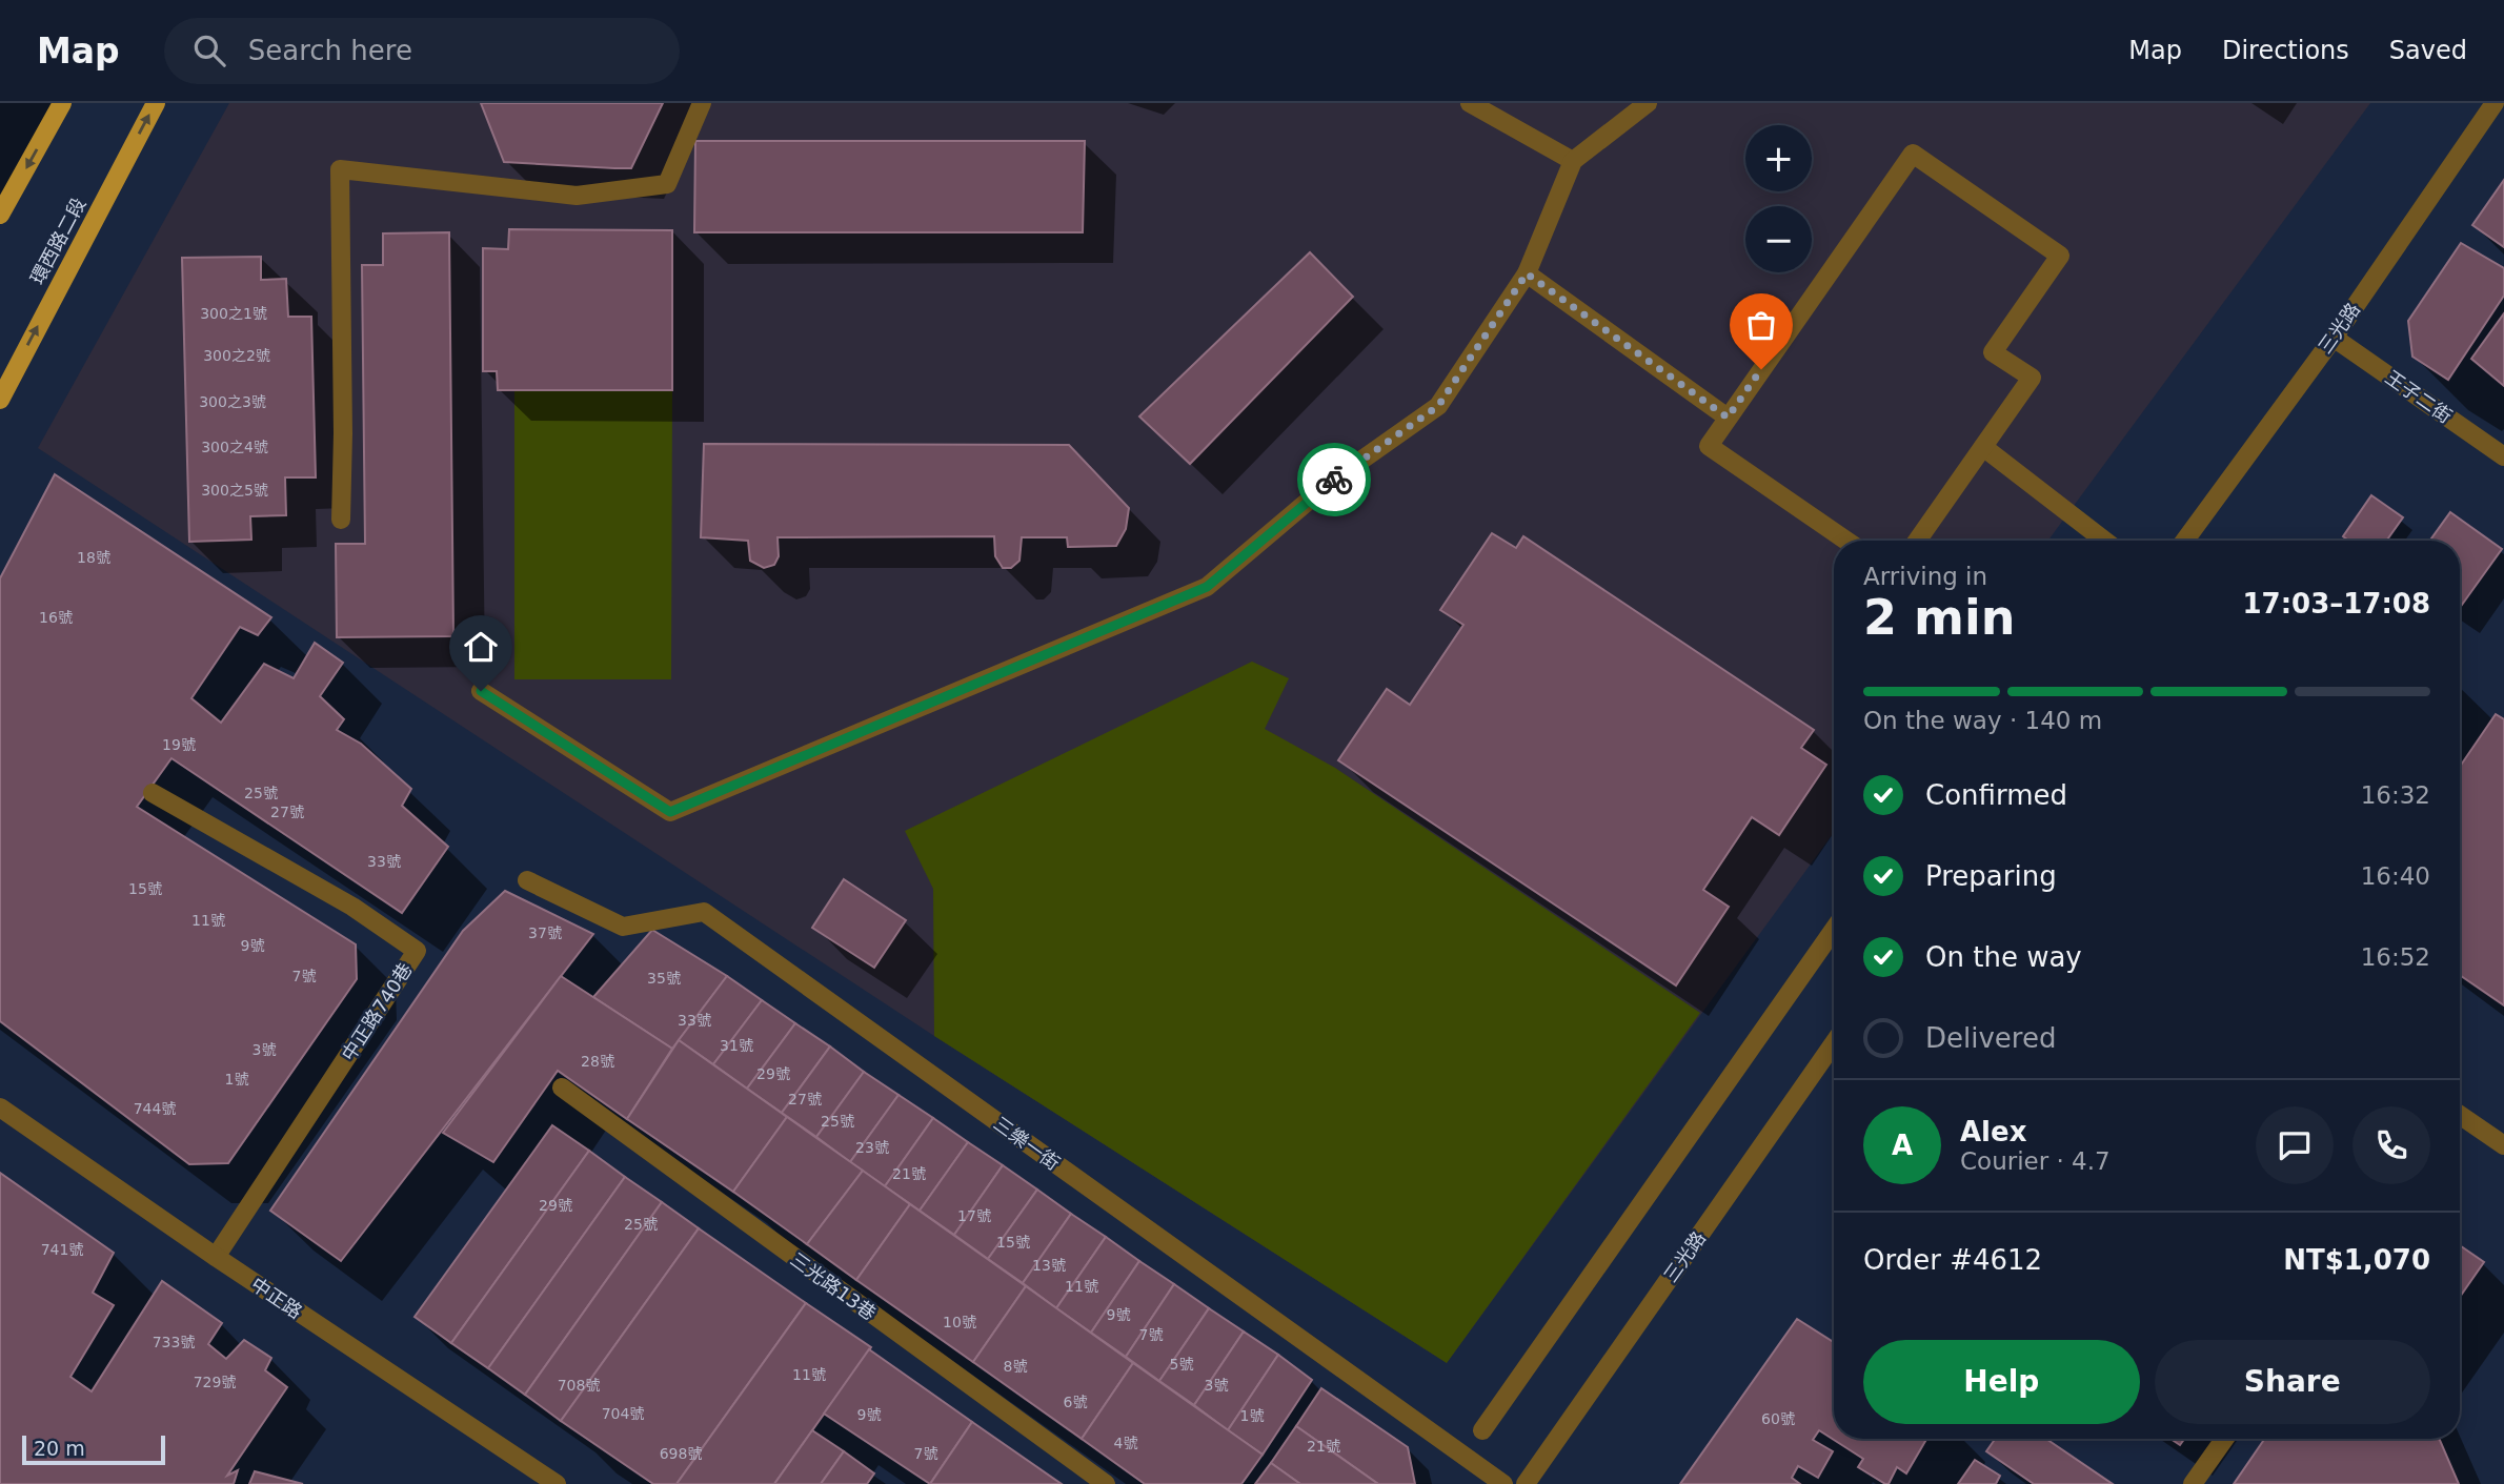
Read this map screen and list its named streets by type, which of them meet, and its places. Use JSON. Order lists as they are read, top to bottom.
{
  "streets": {
    "main road": ["環西路二段"],
    "street": [
      "三光路",
      "王子二街",
      "中正路740巷",
      "三樂一街",
      "三光路13巷",
      "中正路"
    ]
  },
  "crossings": [
    ["三光路", "王子二街"],
    ["中正路740巷", "中正路"]
  ],
  "house_numbers": [
    "300之1號",
    "300之2號",
    "300之3號",
    "300之4號",
    "300之5號",
    "18號",
    "16號",
    "19號",
    "25號",
    "27號",
    "33號",
    "15號",
    "11號",
    "37號",
    "9號",
    "7號",
    "35號",
    "33號",
    "31號",
    "3號",
    "28號",
    "29號",
    "1號",
    "27號",
    "744號",
    "25號",
    "23號",
    "21號",
    "29號",
    "17號",
    "25號",
    "15號",
    "741號",
    "13號",
    "11號",
    "9號",
    "10號",
    "7號",
    "733號",
    "5號",
    "8號",
    "11號",
    "729號",
    "708號",
    "3號",
    "6號",
    "704號",
    "9號",
    "1號",
    "60號",
    "4號",
    "21號",
    "698號",
    "7號"
  ],
  "scale_bar": "20 m",
  "page": {
    "header": "Map",
    "search": "Search here",
    "nav": ["Map", "Directions", "Saved"],
    "map_buttons": ["+", "−"],
    "heading": ["2 min", "Arriving in", "17:03–17:08"],
    "panel": [
      "Alex",
      "Courier · 4.7",
      "Order #4612",
      "NT$1,070"
    ],
    "bar": "On the way · 140 m",
    "list": [
      ["Confirmed", "16:32"],
      ["Preparing", "16:40"],
      ["On the way", "16:52"],
      "Delivered"
    ],
    "round": "A",
    "buttons": ["Help", "Share"],
    "scale": "20 m"
  }
}
